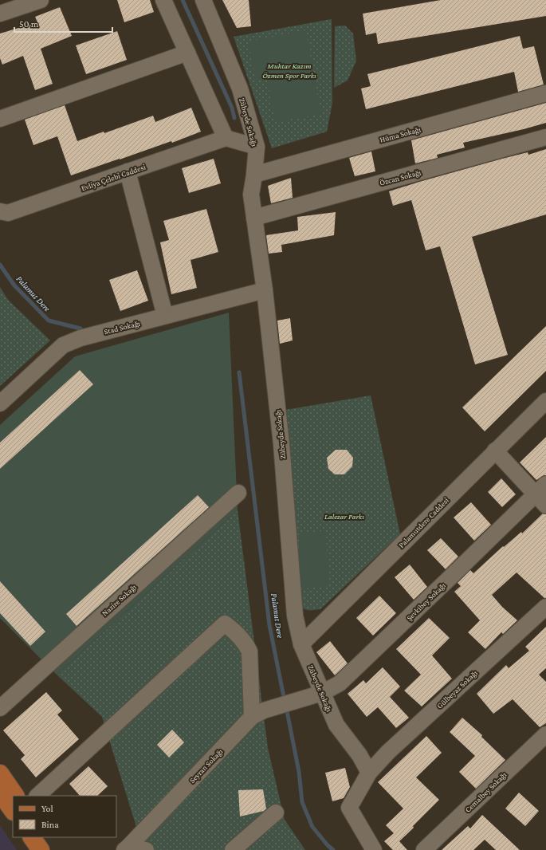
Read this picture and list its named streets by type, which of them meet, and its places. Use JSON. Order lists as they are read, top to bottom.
{
  "streets": {
    "street": [
      "Zübeyde Sokağı",
      "Hüma Sokağı",
      "Evliya Çelebi Caddesi",
      "Özcan Sokağı",
      "Stad Sokağı",
      "Palamutdere Caddesi",
      "Nazire Sokağı",
      "Şevkibey Sokağı",
      "Gülbeyaz Sokağı",
      "Seyran Sokağı",
      "Cemalbey Sokağı"
    ]
  },
  "crossings": [
    ["Zübeyde Sokağı", "Hüma Sokağı"],
    ["Zübeyde Sokağı", "Özcan Sokağı"],
    ["Zübeyde Sokağı", "Stad Sokağı"],
    ["Zübeyde Sokağı", "Palamutdere Caddesi"],
    ["Zübeyde Sokağı", "Şevkibey Sokağı"],
    ["Zübeyde Sokağı", "Gülbeyaz Sokağı"],
    ["Şevkibey Sokağı", "Seyran Sokağı"]
  ],
  "water": ["Palamut Dere"],
  "parks": ["Muhtar Kazım Özmen Spor Parkı", "Lalezar Parkı"],
  "legend": ["Yol", "Bina"],
  "scale_bar": "50 m"
}
